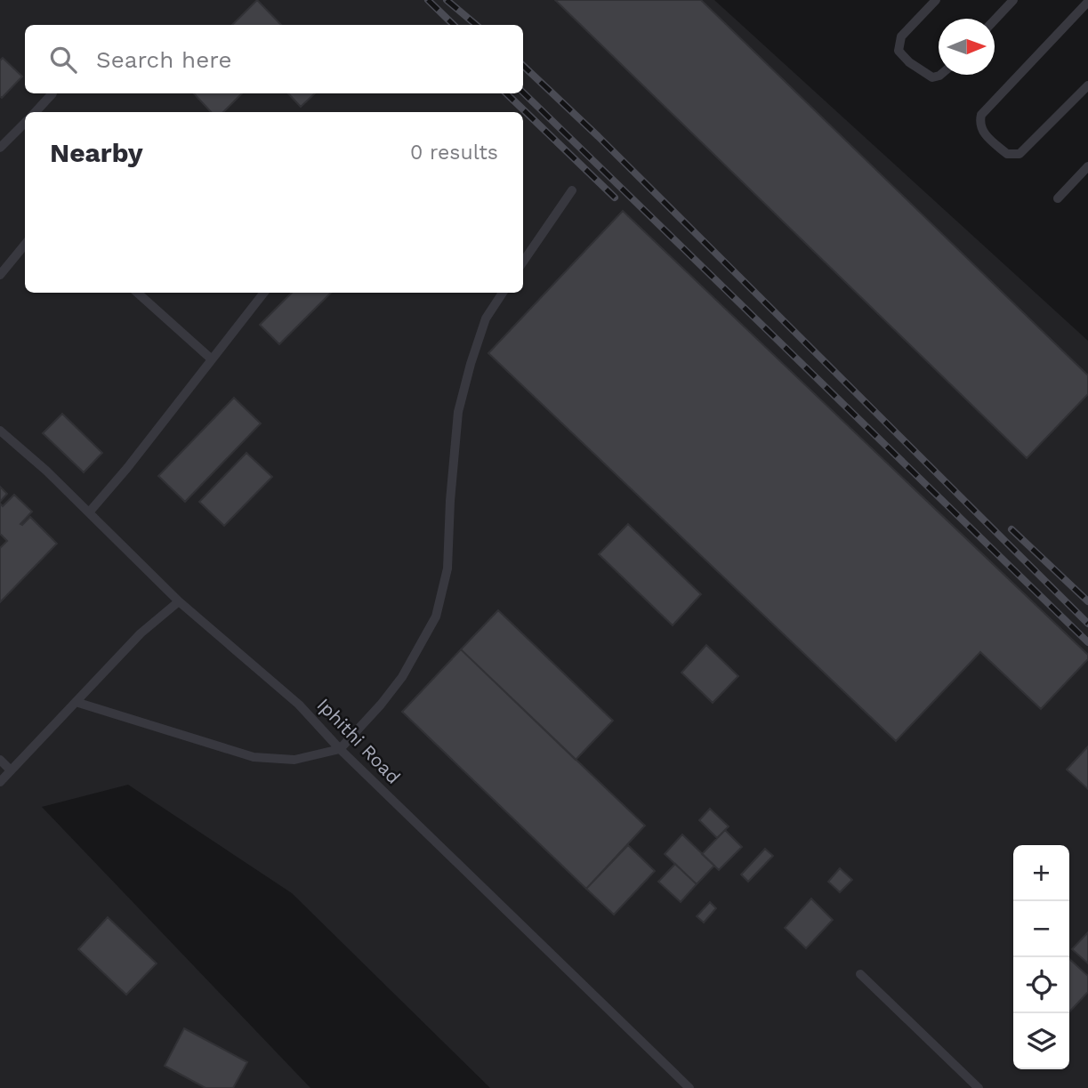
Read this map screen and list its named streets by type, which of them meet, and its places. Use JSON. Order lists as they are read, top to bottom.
{
  "streets": {
    "lane": ["Iphithi Road"]
  },
  "north": "right",
  "page": {
    "search": "Search here",
    "heading": ["Nearby", "0 results"],
    "map_buttons": ["+", "−"]
  }
}
